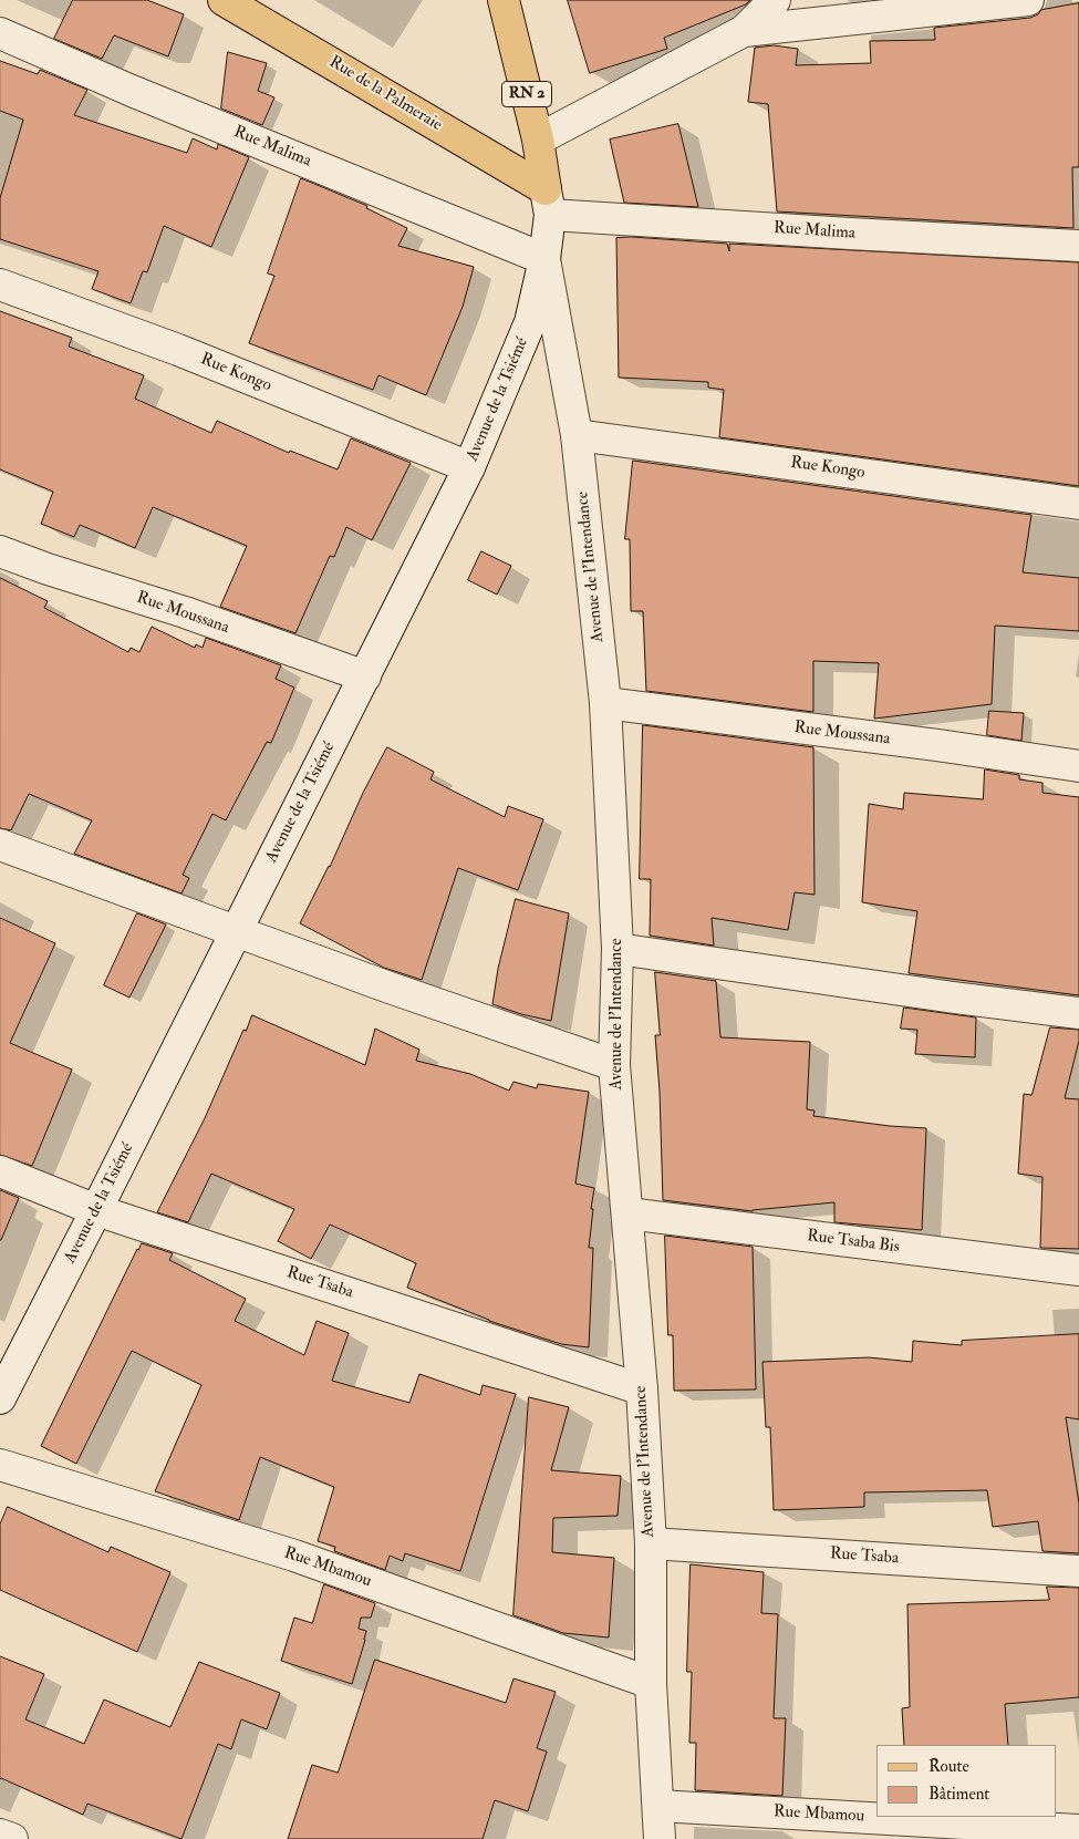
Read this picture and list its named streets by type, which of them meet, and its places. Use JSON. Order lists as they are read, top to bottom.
{
  "streets": {
    "main road": ["Rue de la Palmeraie", "RN 2"],
    "street": [
      "Rue Malima",
      "Rue Kongo",
      "Avenue de la Tsiémé",
      "Avenue de l'Intendance",
      "Rue Moussana",
      "Rue Tsaba Bis",
      "Rue Tsaba",
      "Rue Mbamou"
    ]
  },
  "crossings": [
    ["Rue de la Palmeraie", "RN 2"],
    ["Rue de la Palmeraie", "Rue Malima"],
    ["Rue de la Palmeraie", "Avenue de la Tsiémé"],
    ["RN 2", "Rue Malima"],
    ["RN 2", "Avenue de la Tsiémé"],
    ["Rue Malima", "Avenue de la Tsiémé"],
    ["Rue Malima", "Avenue de l'Intendance"],
    ["Rue Kongo", "Avenue de la Tsiémé"],
    ["Rue Kongo", "Avenue de l'Intendance"],
    ["Avenue de la Tsiémé", "Avenue de l'Intendance"],
    ["Avenue de la Tsiémé", "Rue Moussana"],
    ["Avenue de la Tsiémé", "Rue Tsaba"],
    ["Avenue de l'Intendance", "Rue Moussana"],
    ["Avenue de l'Intendance", "Rue Tsaba Bis"],
    ["Avenue de l'Intendance", "Rue Tsaba"],
    ["Avenue de l'Intendance", "Rue Mbamou"]
  ],
  "legend": ["Route", "Bâtiment"]
}
